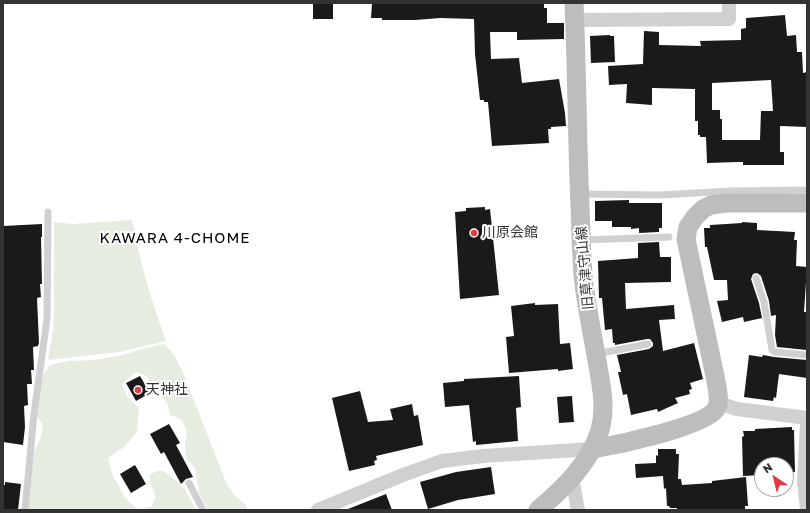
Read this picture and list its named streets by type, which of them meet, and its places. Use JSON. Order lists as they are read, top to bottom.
{
  "streets": {
    "street": ["旧草津守山線"]
  },
  "districts": ["KAWARA 4-CHOME"],
  "places": ["川原会館", "天神社"],
  "north": "top left"
}
